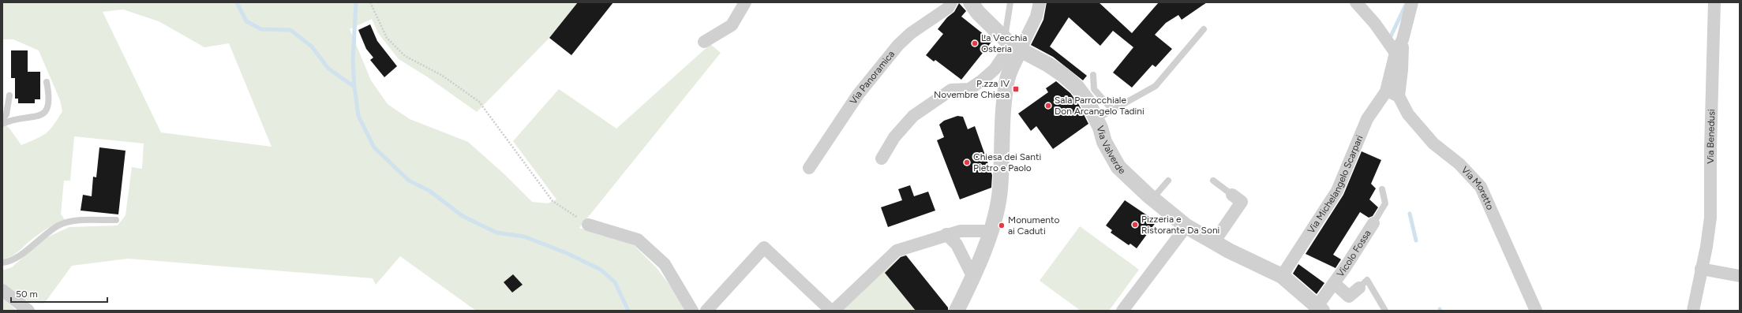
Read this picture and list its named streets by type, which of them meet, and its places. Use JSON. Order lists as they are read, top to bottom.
{
  "streets": {
    "street": [
      "Via Panoramica",
      "Via Benedusi",
      "Via Valverde",
      "Via Michelangelo Scarpari",
      "Via Moretto",
      "Vicolo Fossa"
    ]
  },
  "crossings": [
    ["Via Valverde", "Via Michelangelo Scarpari"],
    ["Via Valverde", "Vicolo Fossa"]
  ],
  "places": {
    "other": [
      "La Vecchia Osteria",
      "Sala Parrocchiale Don Arcangelo Tadini",
      "Chiesa dei Santi Pietro e Paolo",
      "Pizzeria e Ristorante Da Soni",
      "Monumento ai Caduti"
    ],
    "transit": ["P.zza IV Novembre Chiesa"]
  },
  "scale_bar": "50 m"
}
